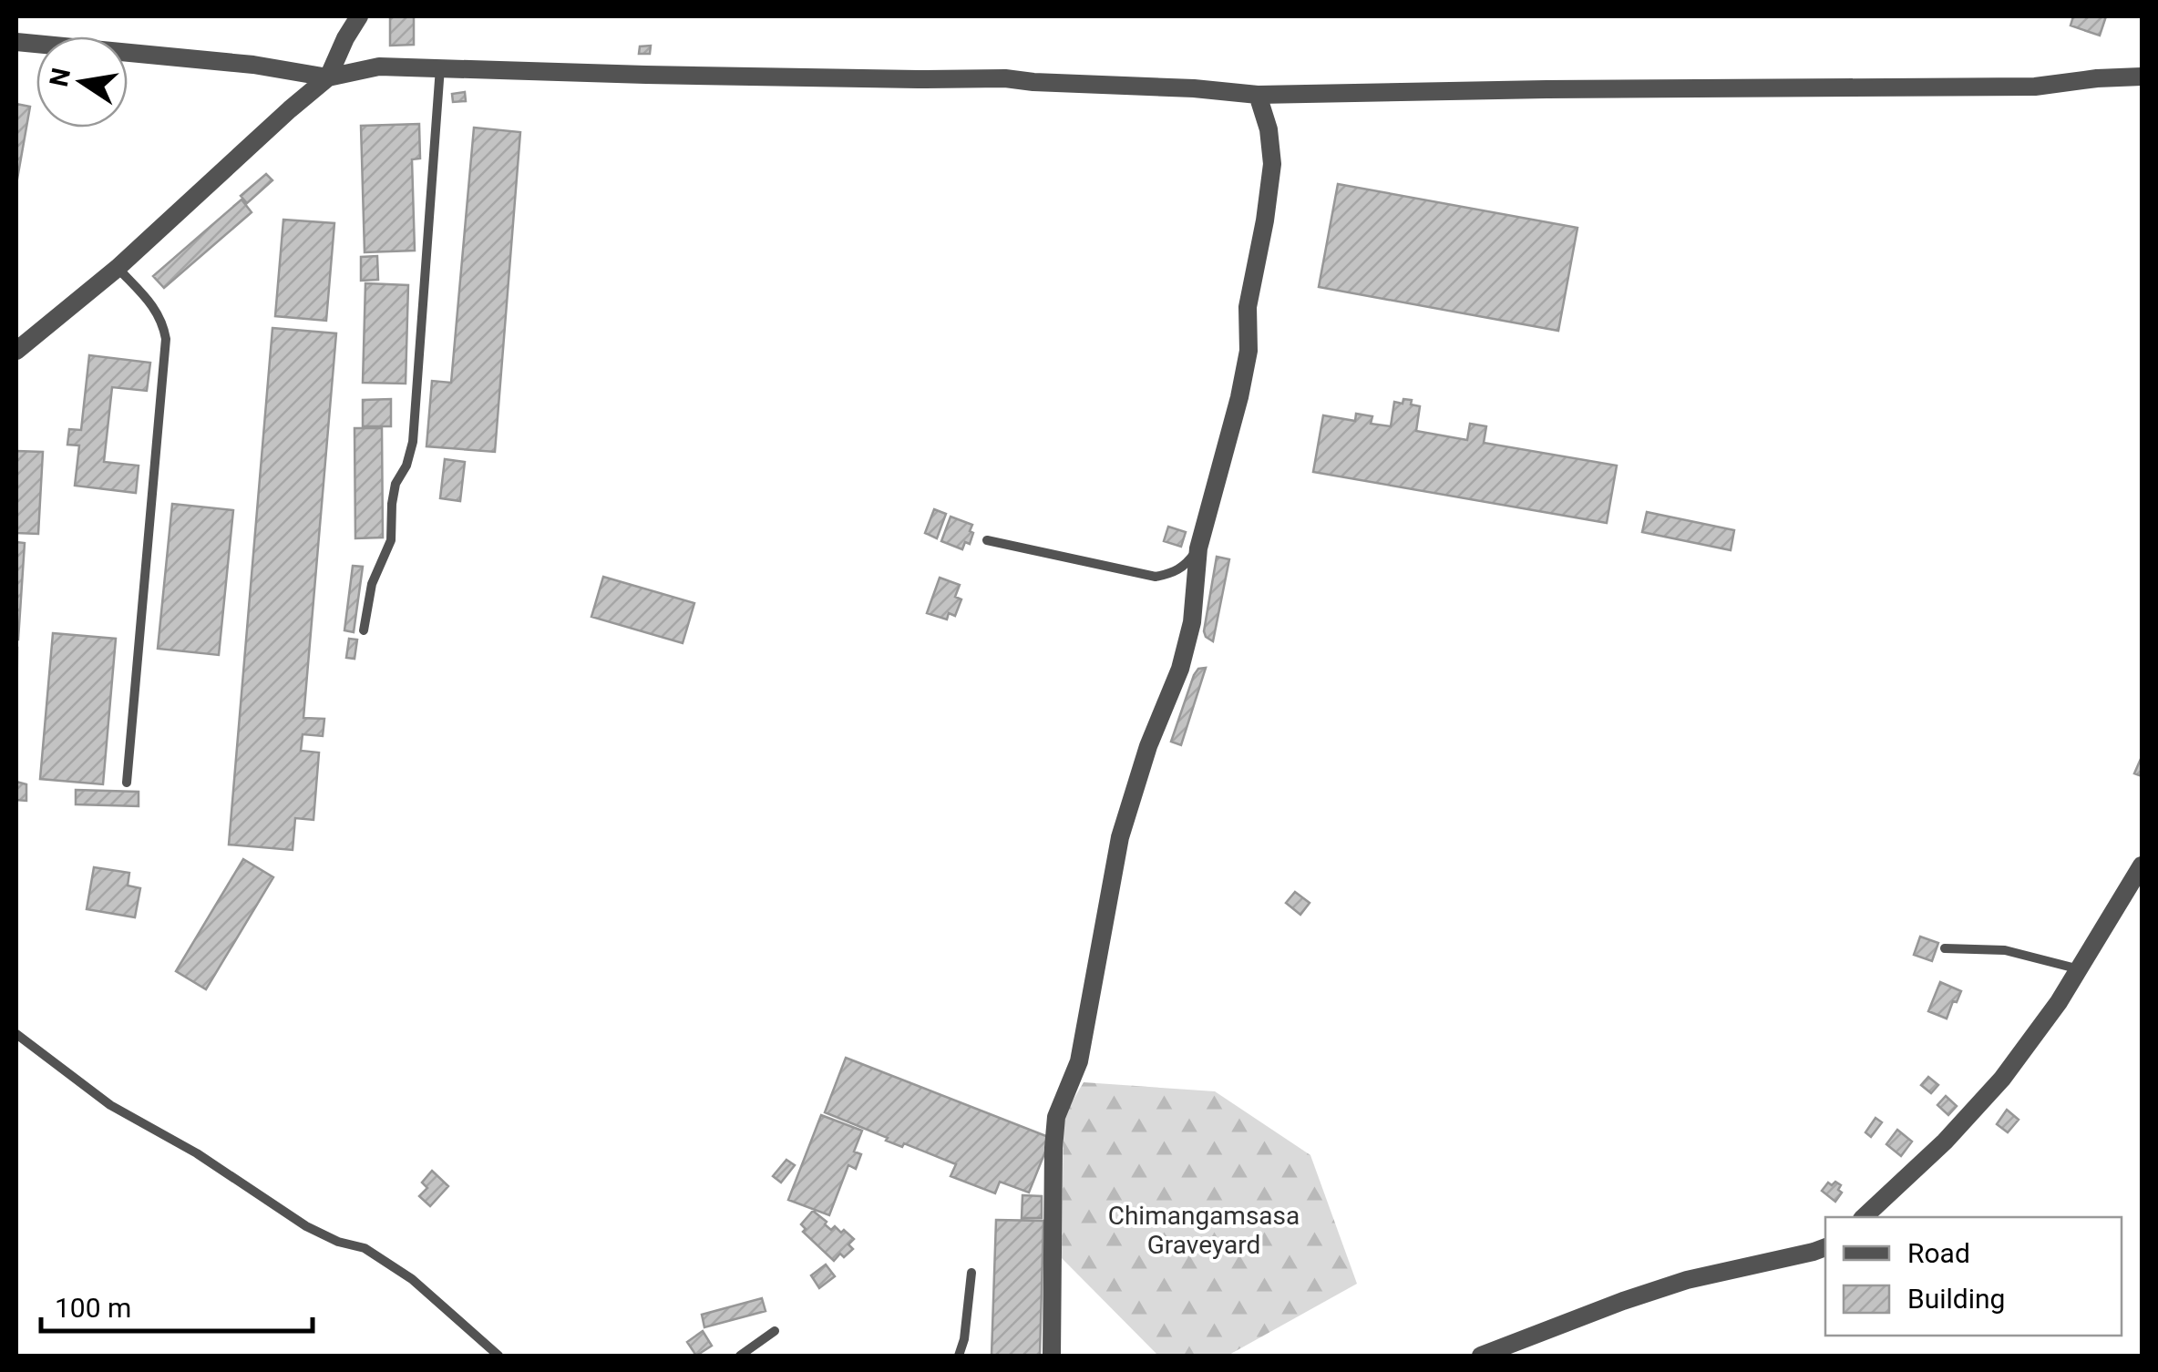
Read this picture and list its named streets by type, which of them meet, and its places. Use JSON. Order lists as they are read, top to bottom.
{
  "parks": ["Chimangamsasa Graveyard"],
  "legend": ["Road", "Building"],
  "scale_bar": "100 m",
  "north": "left"
}
